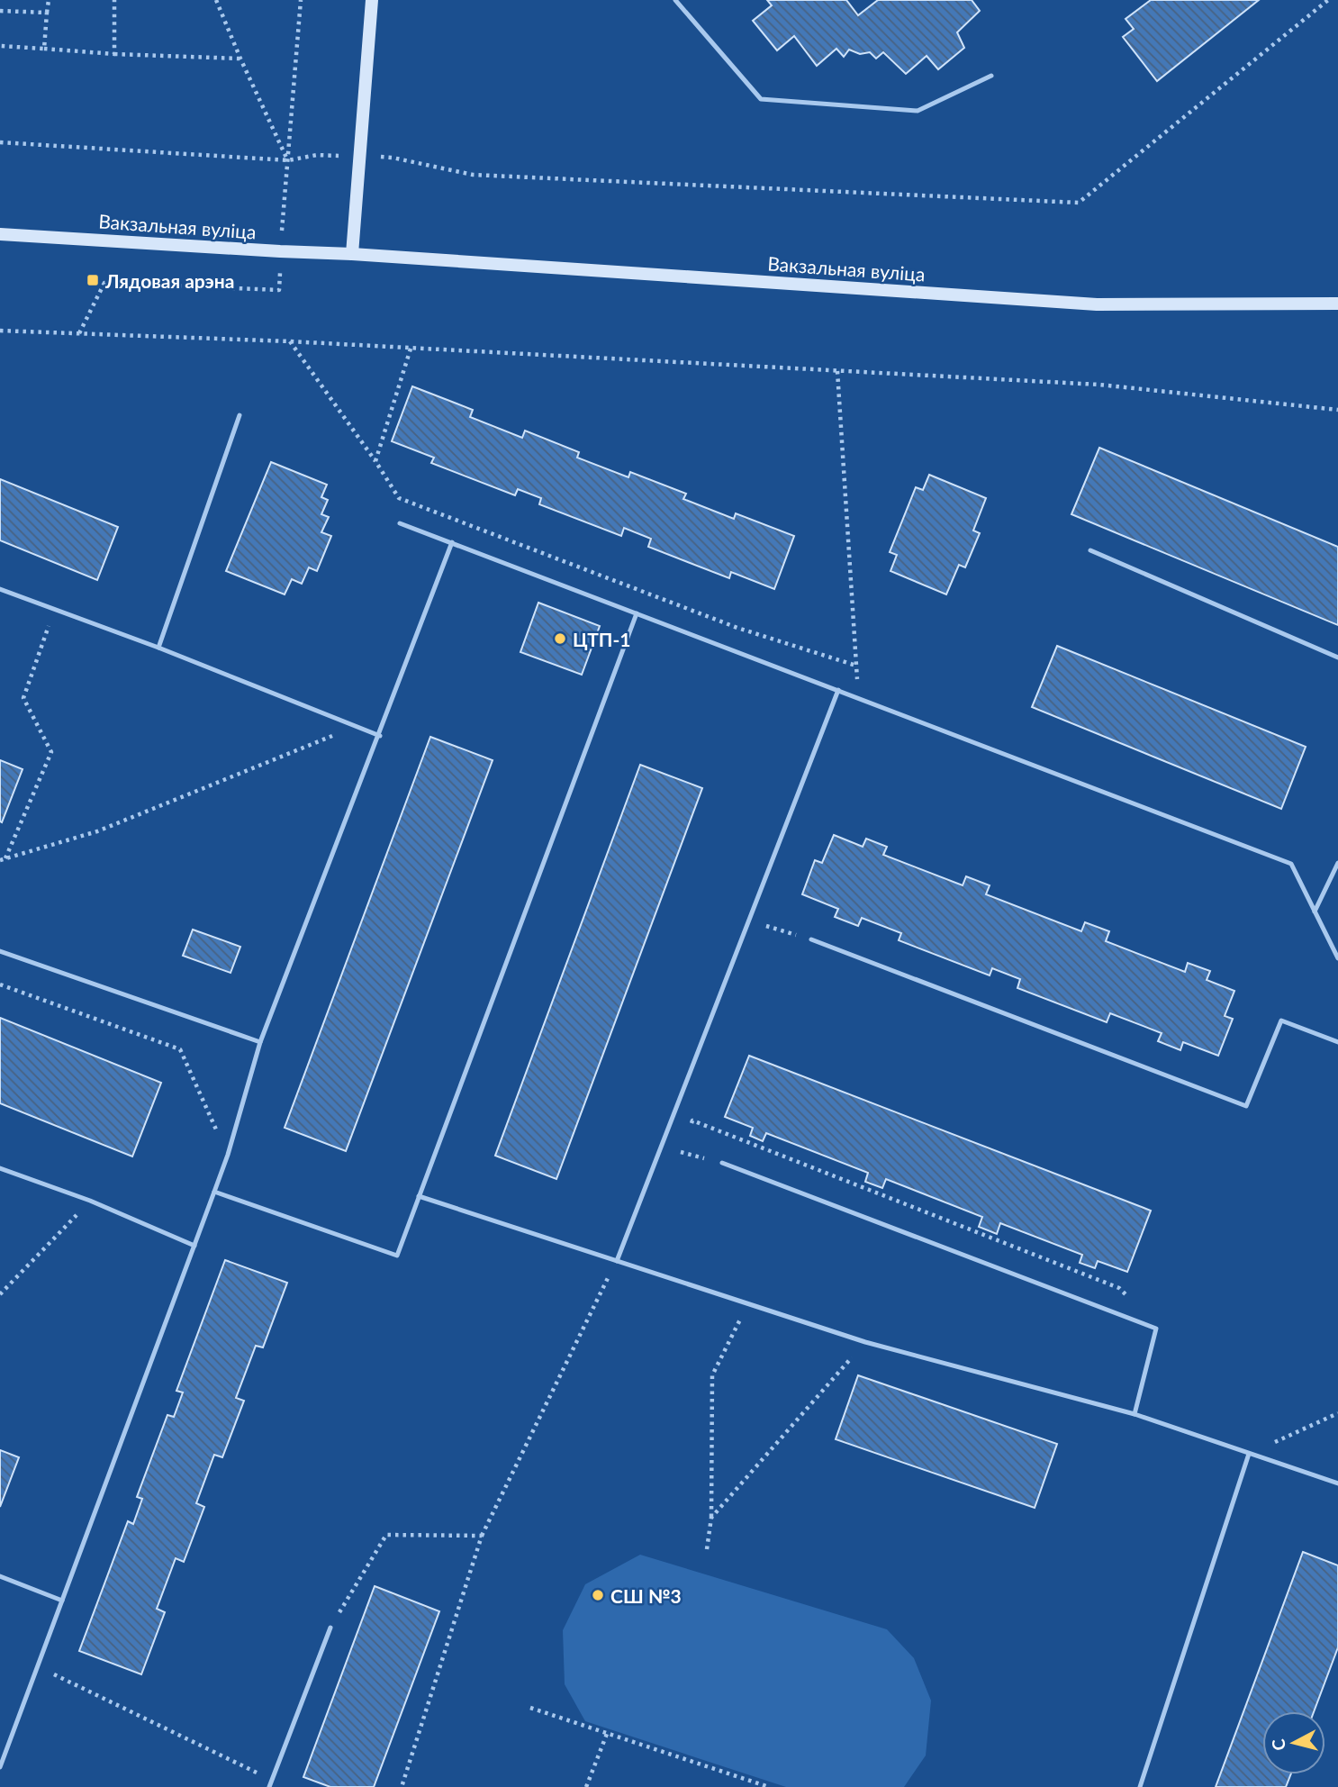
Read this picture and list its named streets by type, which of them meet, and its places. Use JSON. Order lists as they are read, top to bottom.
{
  "streets": {
    "main road": ["Вакзальная вуліца"]
  },
  "places": {
    "transit": ["Лядовая арэна"],
    "other": ["ЦТП-1", "СШ №3"]
  },
  "north": "left"
}
